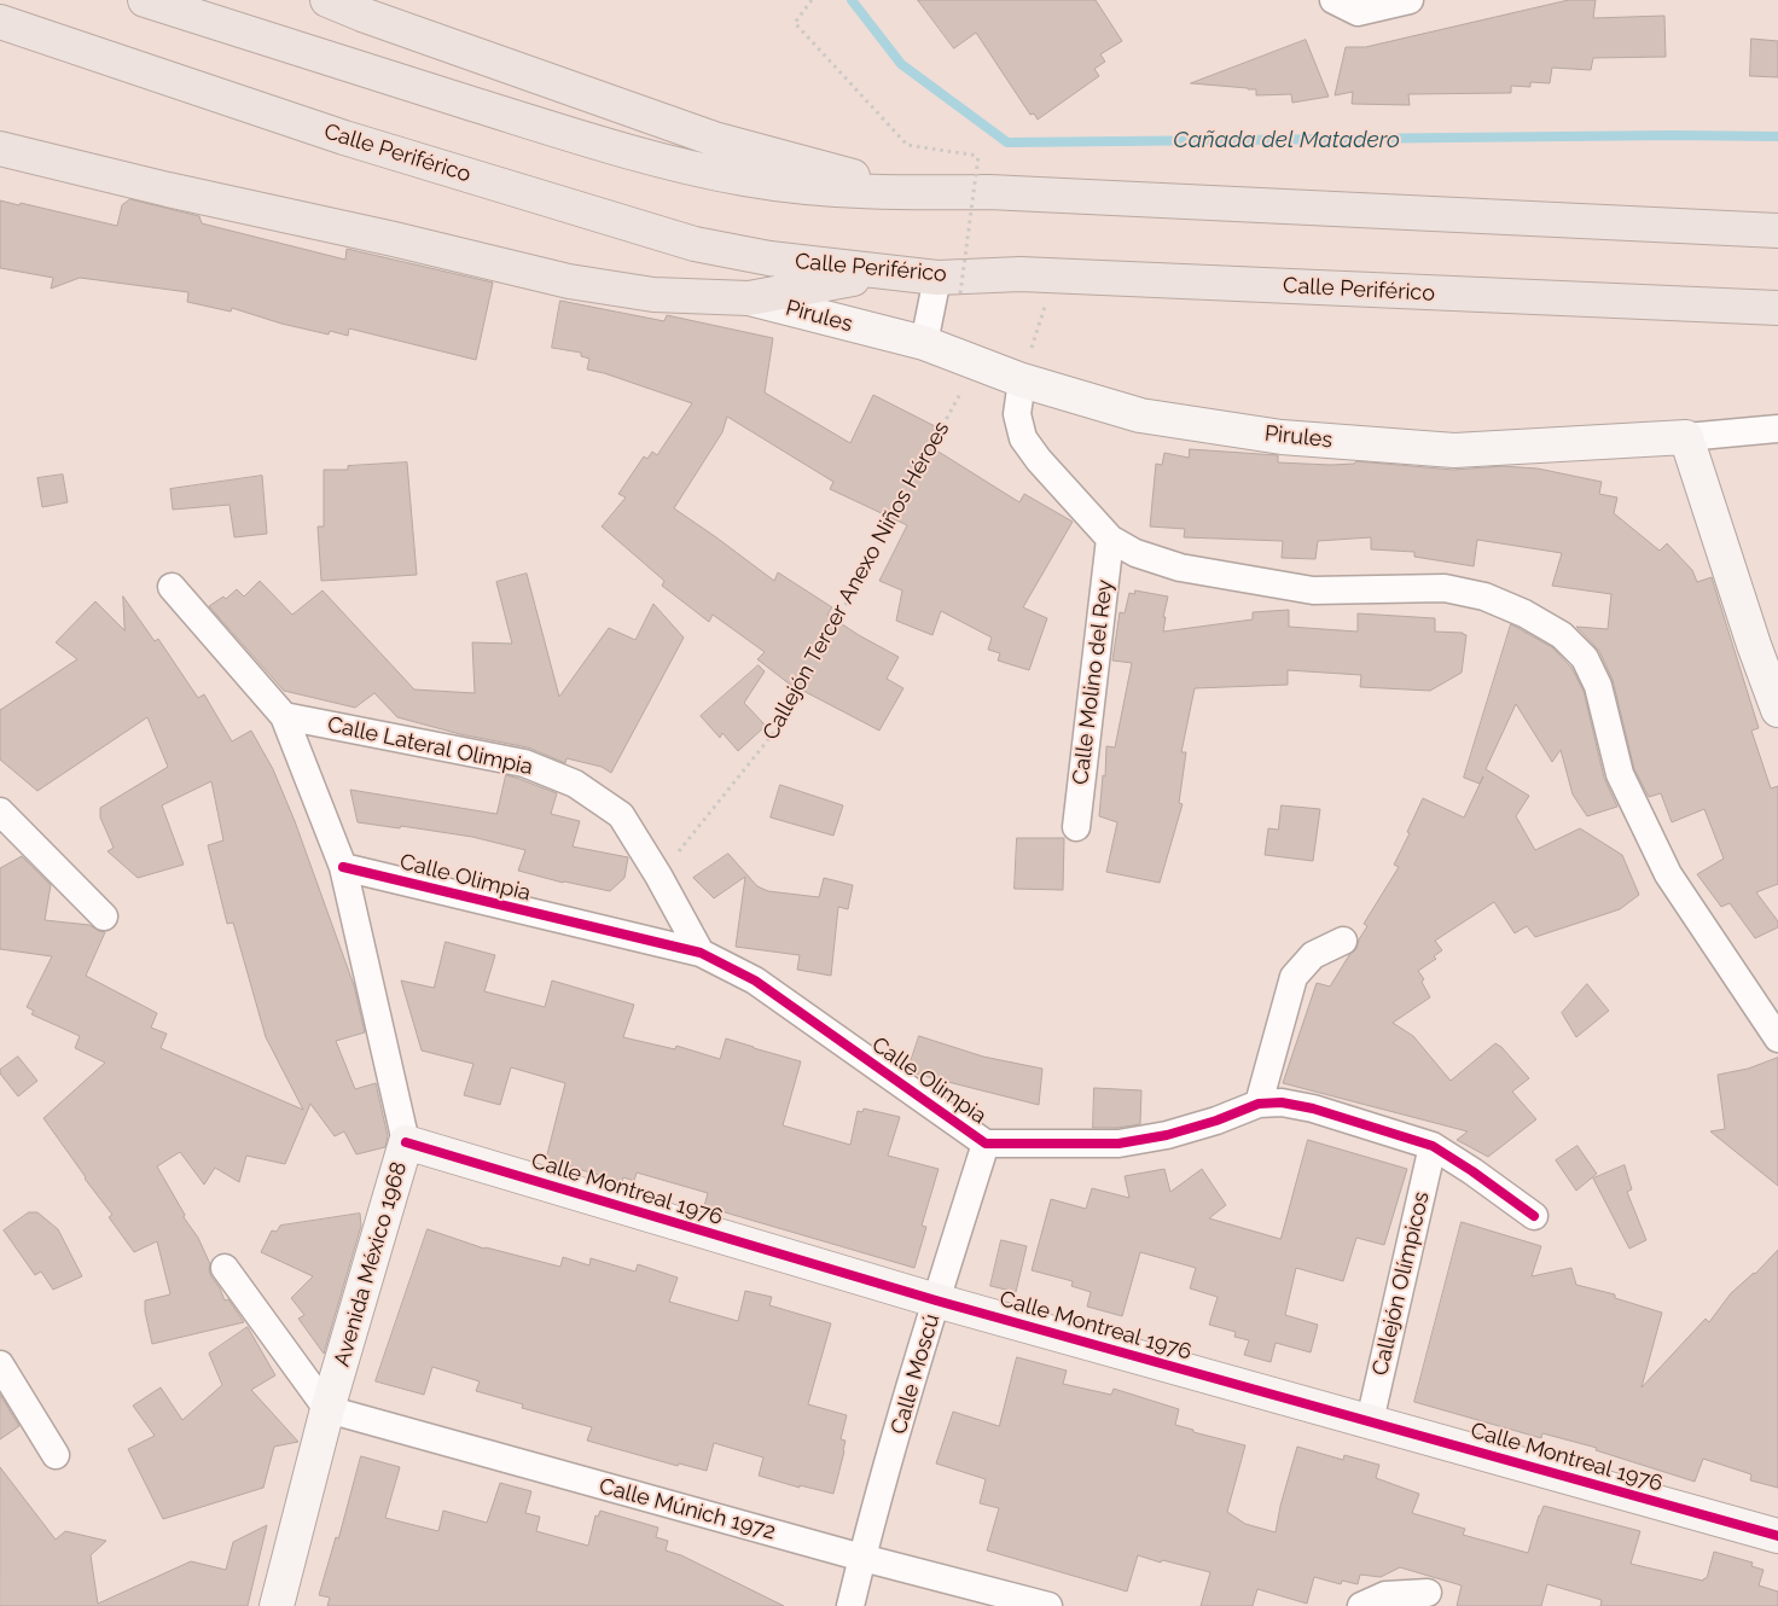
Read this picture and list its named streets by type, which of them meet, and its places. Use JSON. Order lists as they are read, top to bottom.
{
  "streets": {
    "highway": ["Calle Periférico"],
    "street": [
      "Pirules",
      "Calle Molino del Rey",
      "Calle Lateral Olimpia",
      "Calle Olimpia",
      "Calle Montreal 1976",
      "Avenida México 1968",
      "Callejón Olímpicos",
      "Calle Moscú",
      "Calle Múnich 1972"
    ],
    "path": ["Callejón Tercer Anexo Niños Héroes"]
  },
  "crossings": [
    ["Pirules", "Callejón Tercer Anexo Niños Héroes"],
    ["Callejón Tercer Anexo Niños Héroes", "Calle Lateral Olimpia"],
    ["Calle Lateral Olimpia", "Calle Olimpia"],
    ["Calle Lateral Olimpia", "Avenida México 1968"],
    ["Calle Olimpia", "Avenida México 1968"],
    ["Calle Olimpia", "Callejón Olímpicos"],
    ["Calle Olimpia", "Calle Moscú"],
    ["Calle Montreal 1976", "Avenida México 1968"],
    ["Calle Montreal 1976", "Callejón Olímpicos"],
    ["Calle Montreal 1976", "Calle Moscú"],
    ["Avenida México 1968", "Calle Múnich 1972"],
    ["Calle Moscú", "Calle Múnich 1972"]
  ],
  "water": ["Cañada del Matadero"]
}
